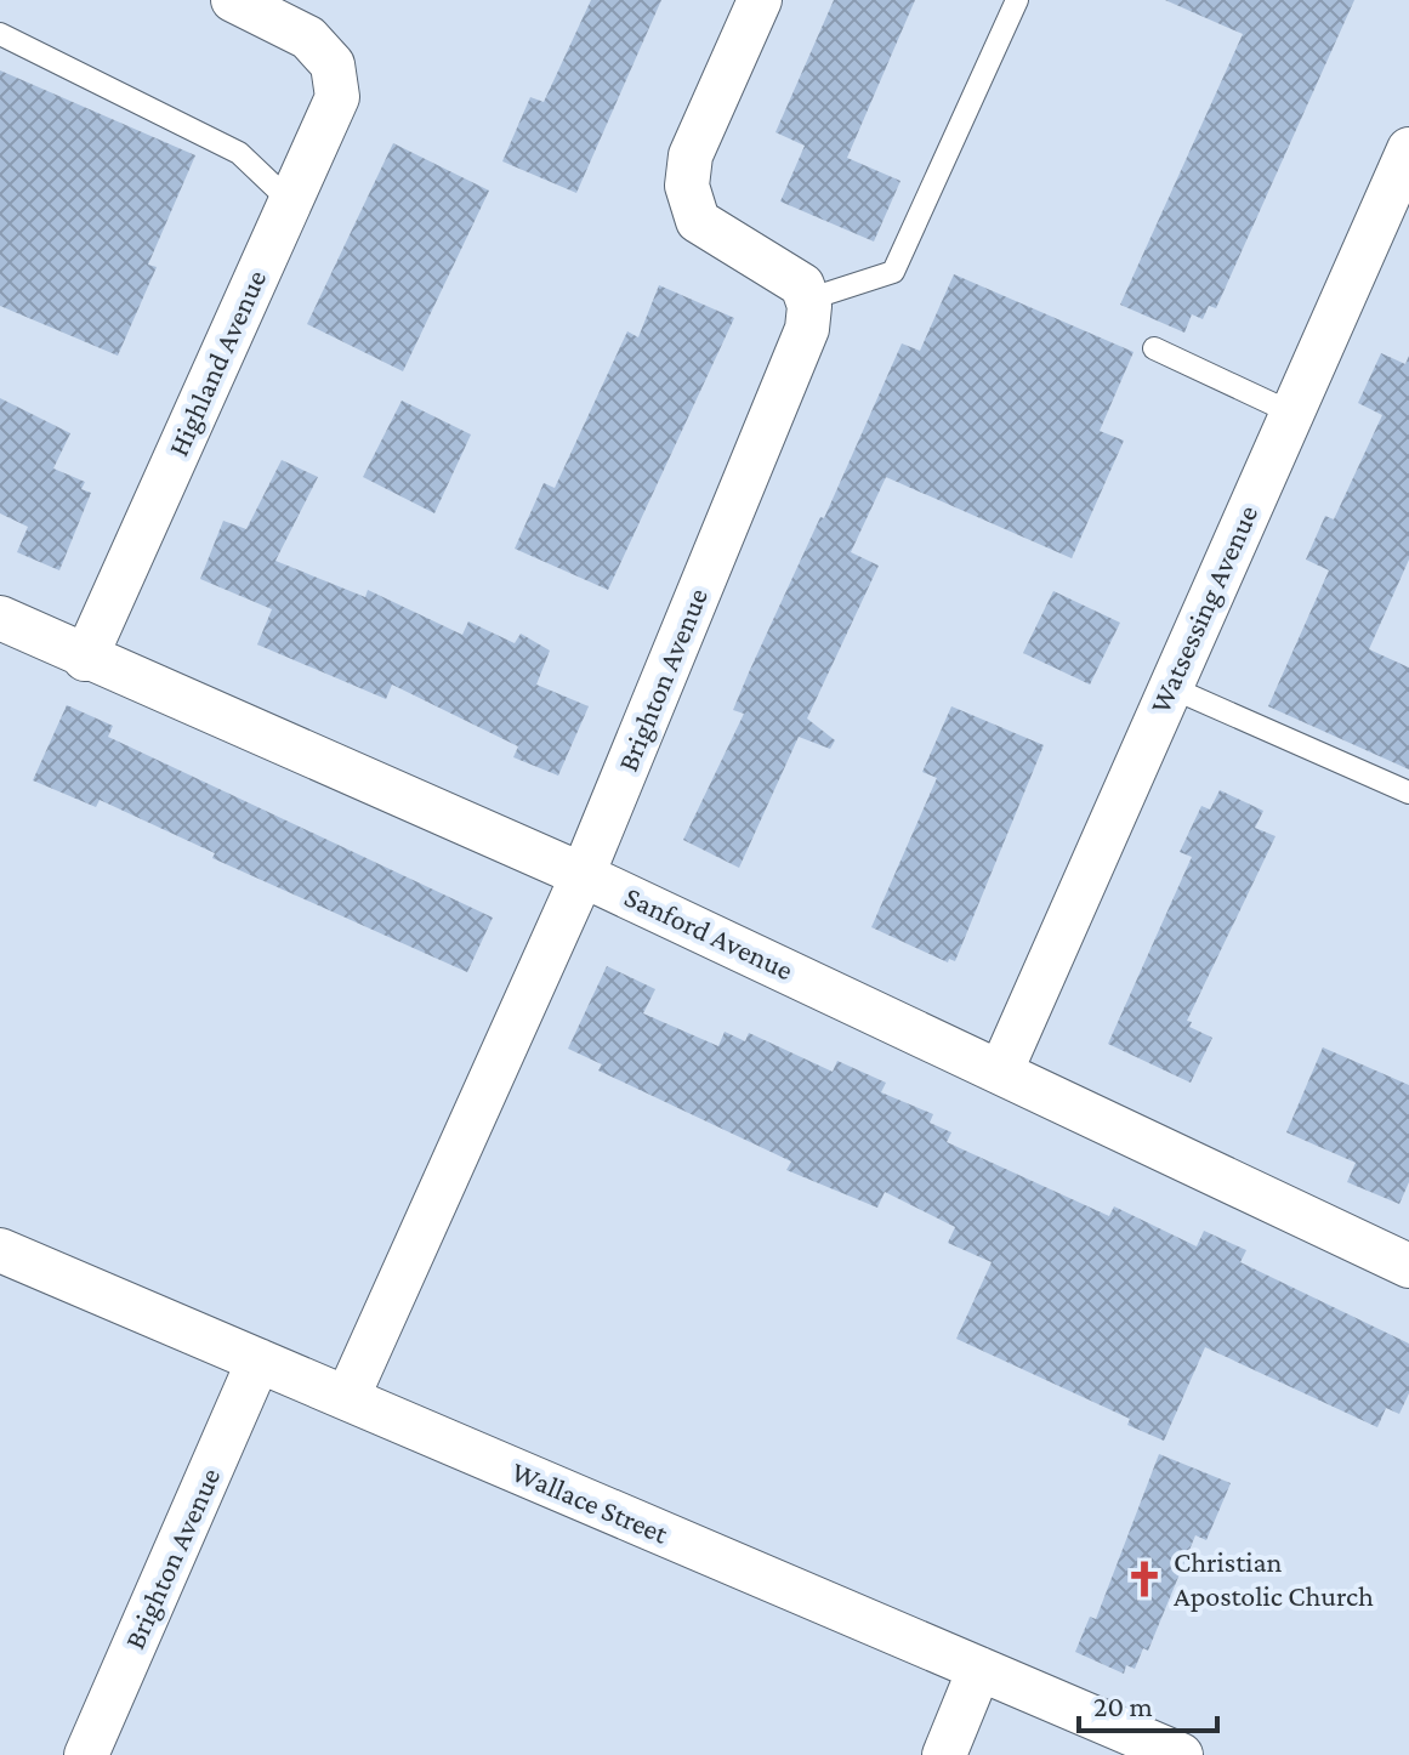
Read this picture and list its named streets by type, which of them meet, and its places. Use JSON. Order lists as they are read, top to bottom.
{
  "streets": {
    "street": [
      "Highland Avenue",
      "Watsessing Avenue",
      "Brighton Avenue",
      "Sanford Avenue",
      "Wallace Street"
    ]
  },
  "crossings": [
    ["Highland Avenue", "Sanford Avenue"],
    ["Watsessing Avenue", "Sanford Avenue"],
    ["Brighton Avenue", "Sanford Avenue"],
    ["Brighton Avenue", "Wallace Street"]
  ],
  "places": {
    "church": ["Christian Apostolic Church"]
  },
  "scale_bar": "20 m"
}
